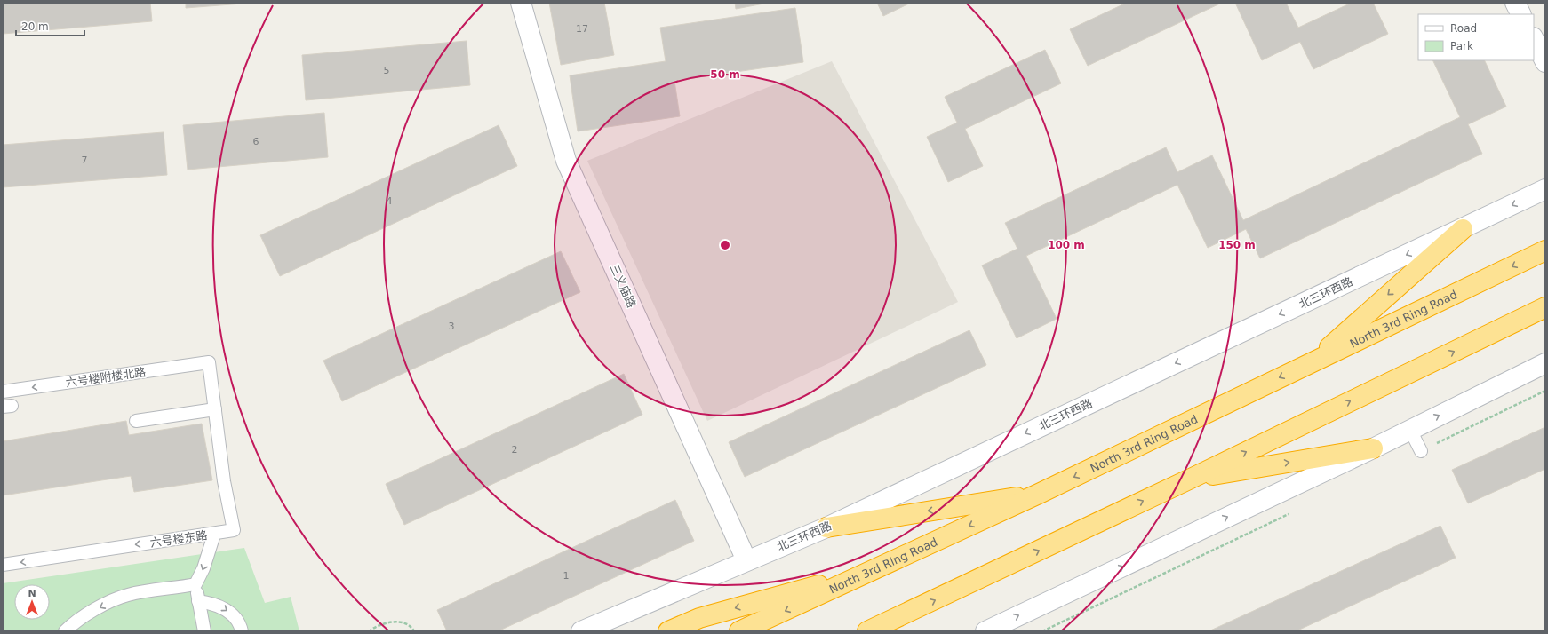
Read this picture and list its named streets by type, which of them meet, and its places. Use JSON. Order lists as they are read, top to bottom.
{
  "streets": {
    "highway": ["North 3rd Ring Road"],
    "street": ["三义庙路", "北三环西路"],
    "lane": ["六号楼附楼北路", "六号楼东路"]
  },
  "crossings": [
    ["三义庙路", "北三环西路"],
    ["六号楼附楼北路", "六号楼东路"]
  ],
  "house_numbers": [
    "17",
    "5",
    "6",
    "7",
    "4",
    "3",
    "2",
    "1"
  ],
  "legend": ["Road", "Park"],
  "scale_bar": "20 m",
  "north": "top",
  "rings": ["50 m", "100 m", "150 m"]
}
